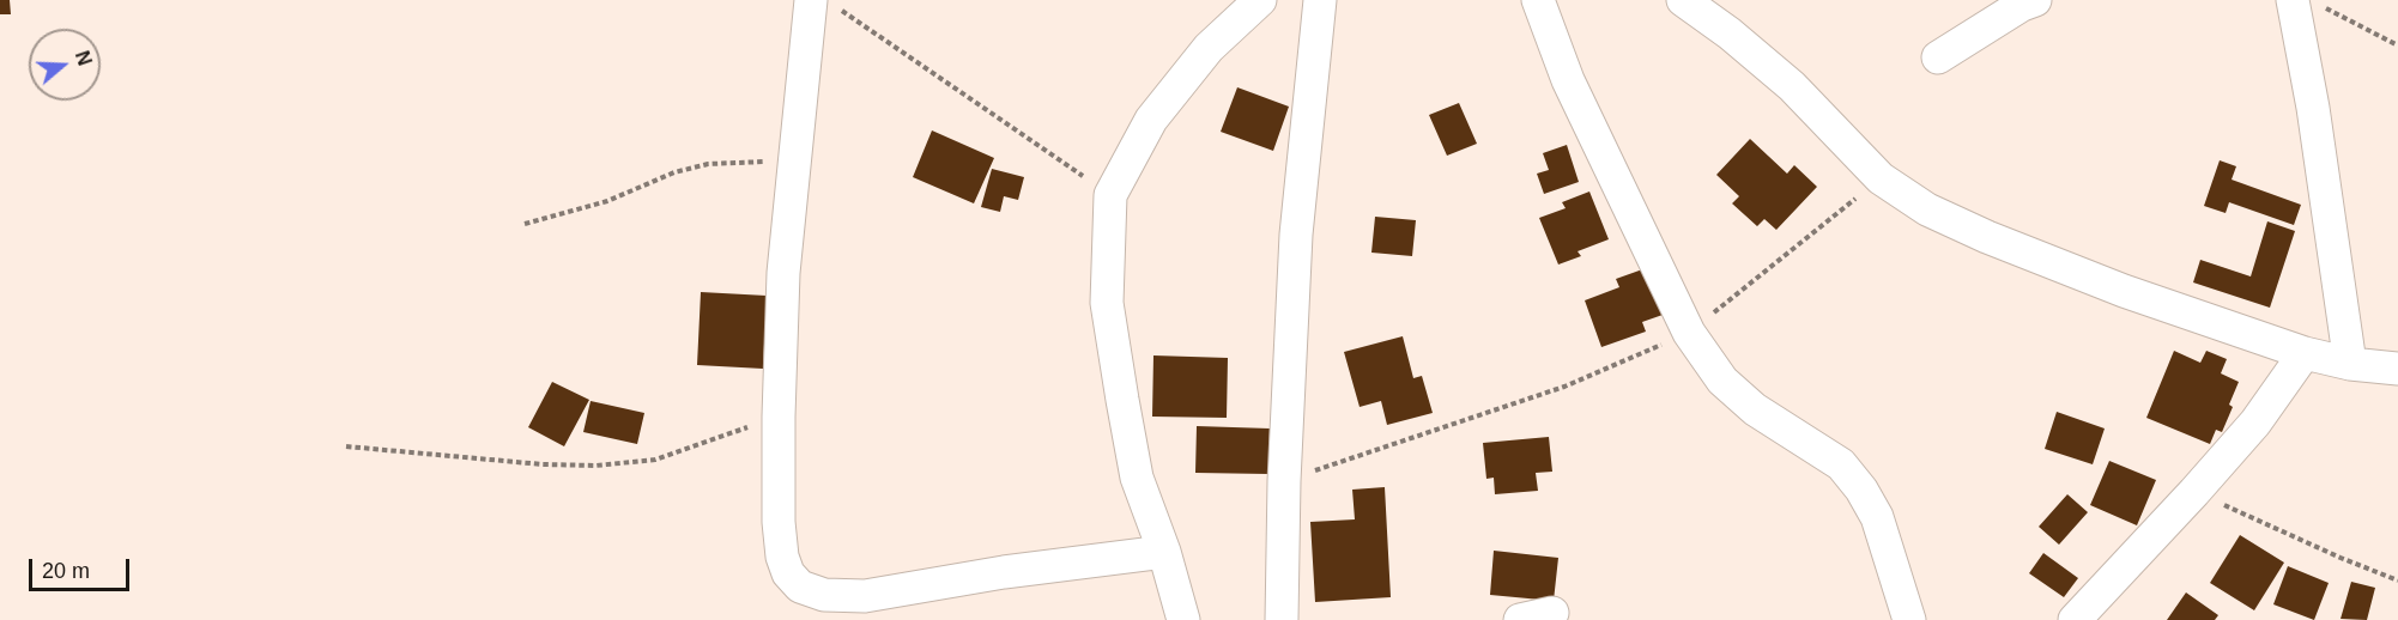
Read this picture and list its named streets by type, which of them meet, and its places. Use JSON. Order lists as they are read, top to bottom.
{
  "scale_bar": "20 m",
  "north": "right"
}
